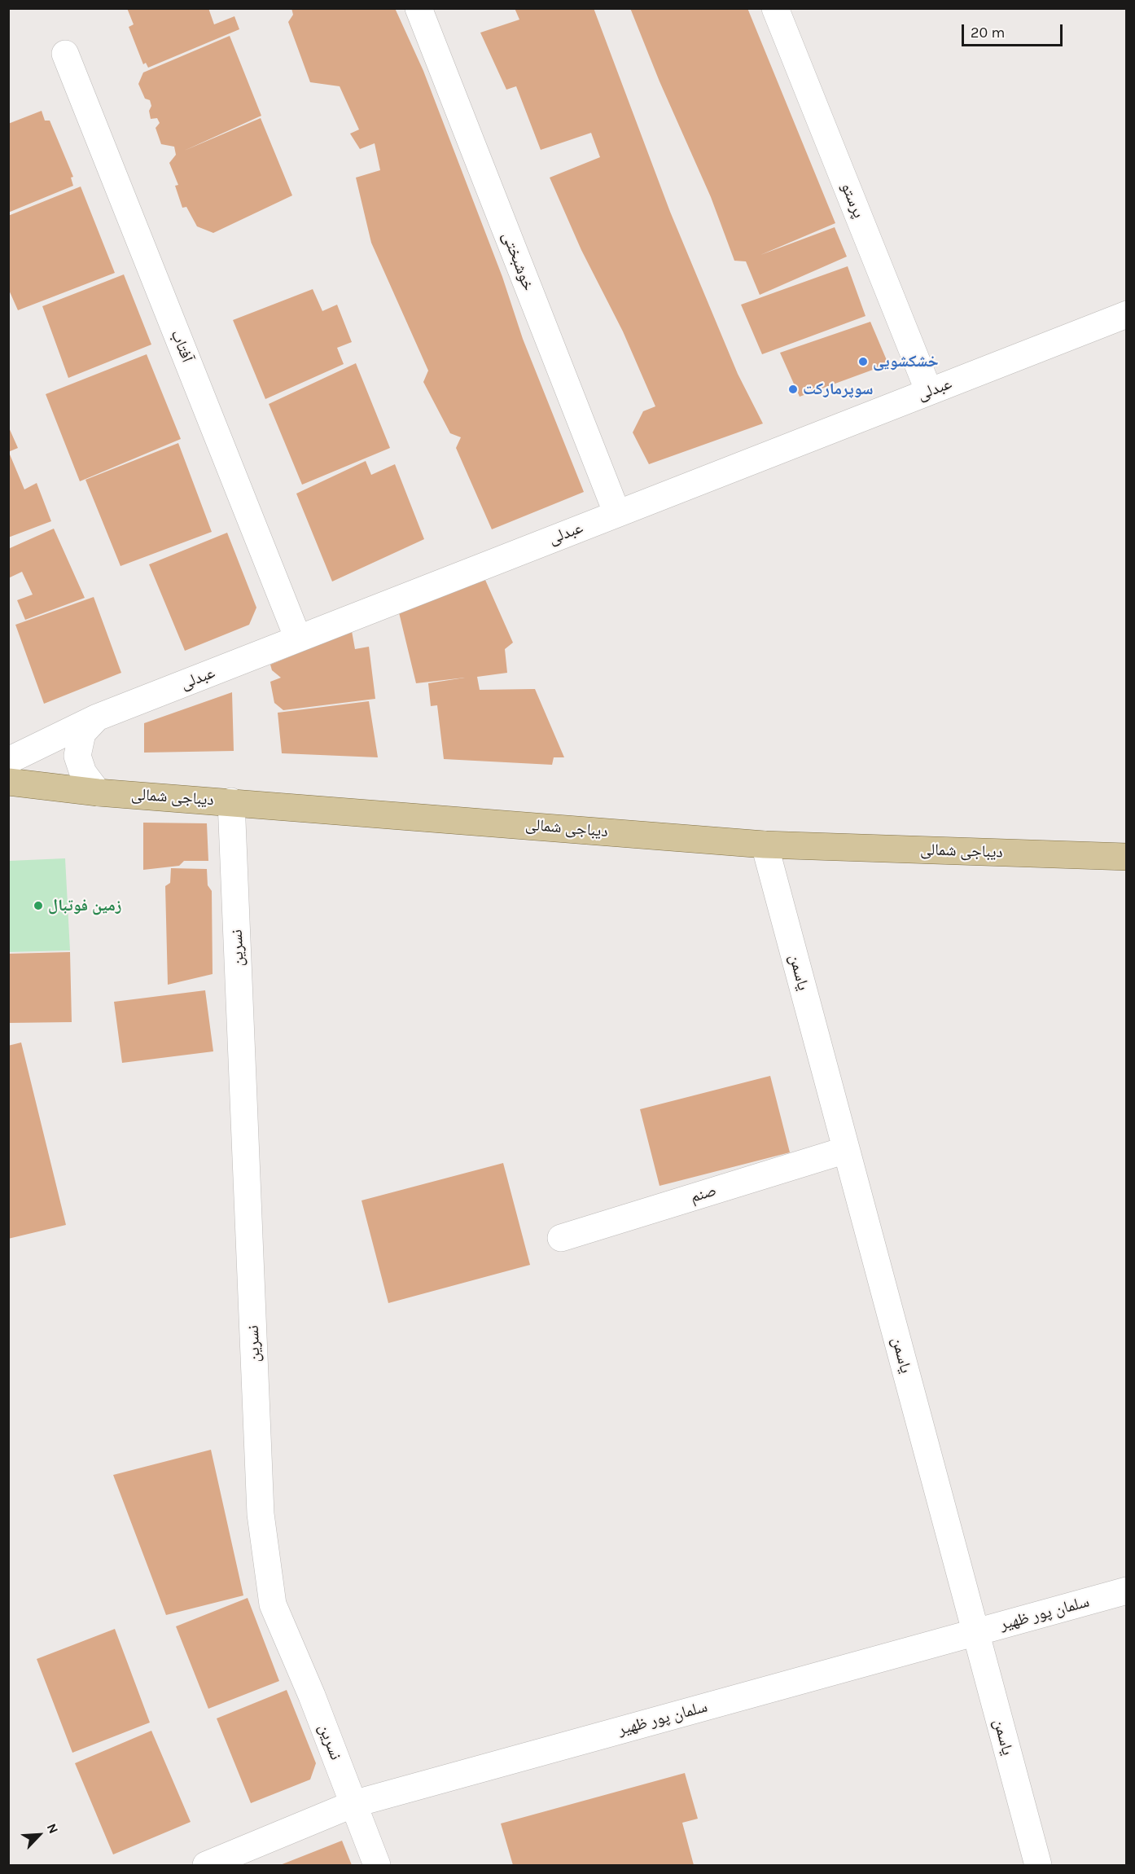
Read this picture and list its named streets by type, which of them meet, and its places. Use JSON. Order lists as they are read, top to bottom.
{
  "streets": {
    "main road": ["دیباجی شمالی"],
    "street": [
      "پرستو",
      "خوشبختی",
      "آفتاب",
      "عبدلی",
      "نسرین",
      "یاسمن",
      "صنم",
      "سلمان پور ظهیر"
    ]
  },
  "crossings": [
    ["پرستو", "عبدلی"],
    ["خوشبختی", "عبدلی"],
    ["آفتاب", "عبدلی"],
    ["دیباجی شمالی", "نسرین"],
    ["دیباجی شمالی", "یاسمن"],
    ["نسرین", "سلمان پور ظهیر"],
    ["یاسمن", "صنم"],
    ["یاسمن", "سلمان پور ظهیر"]
  ],
  "places": ["خشکشویی", "سوپرمارکت", "زمین فوتبال"],
  "scale_bar": "20 m",
  "north": "top right"
}
